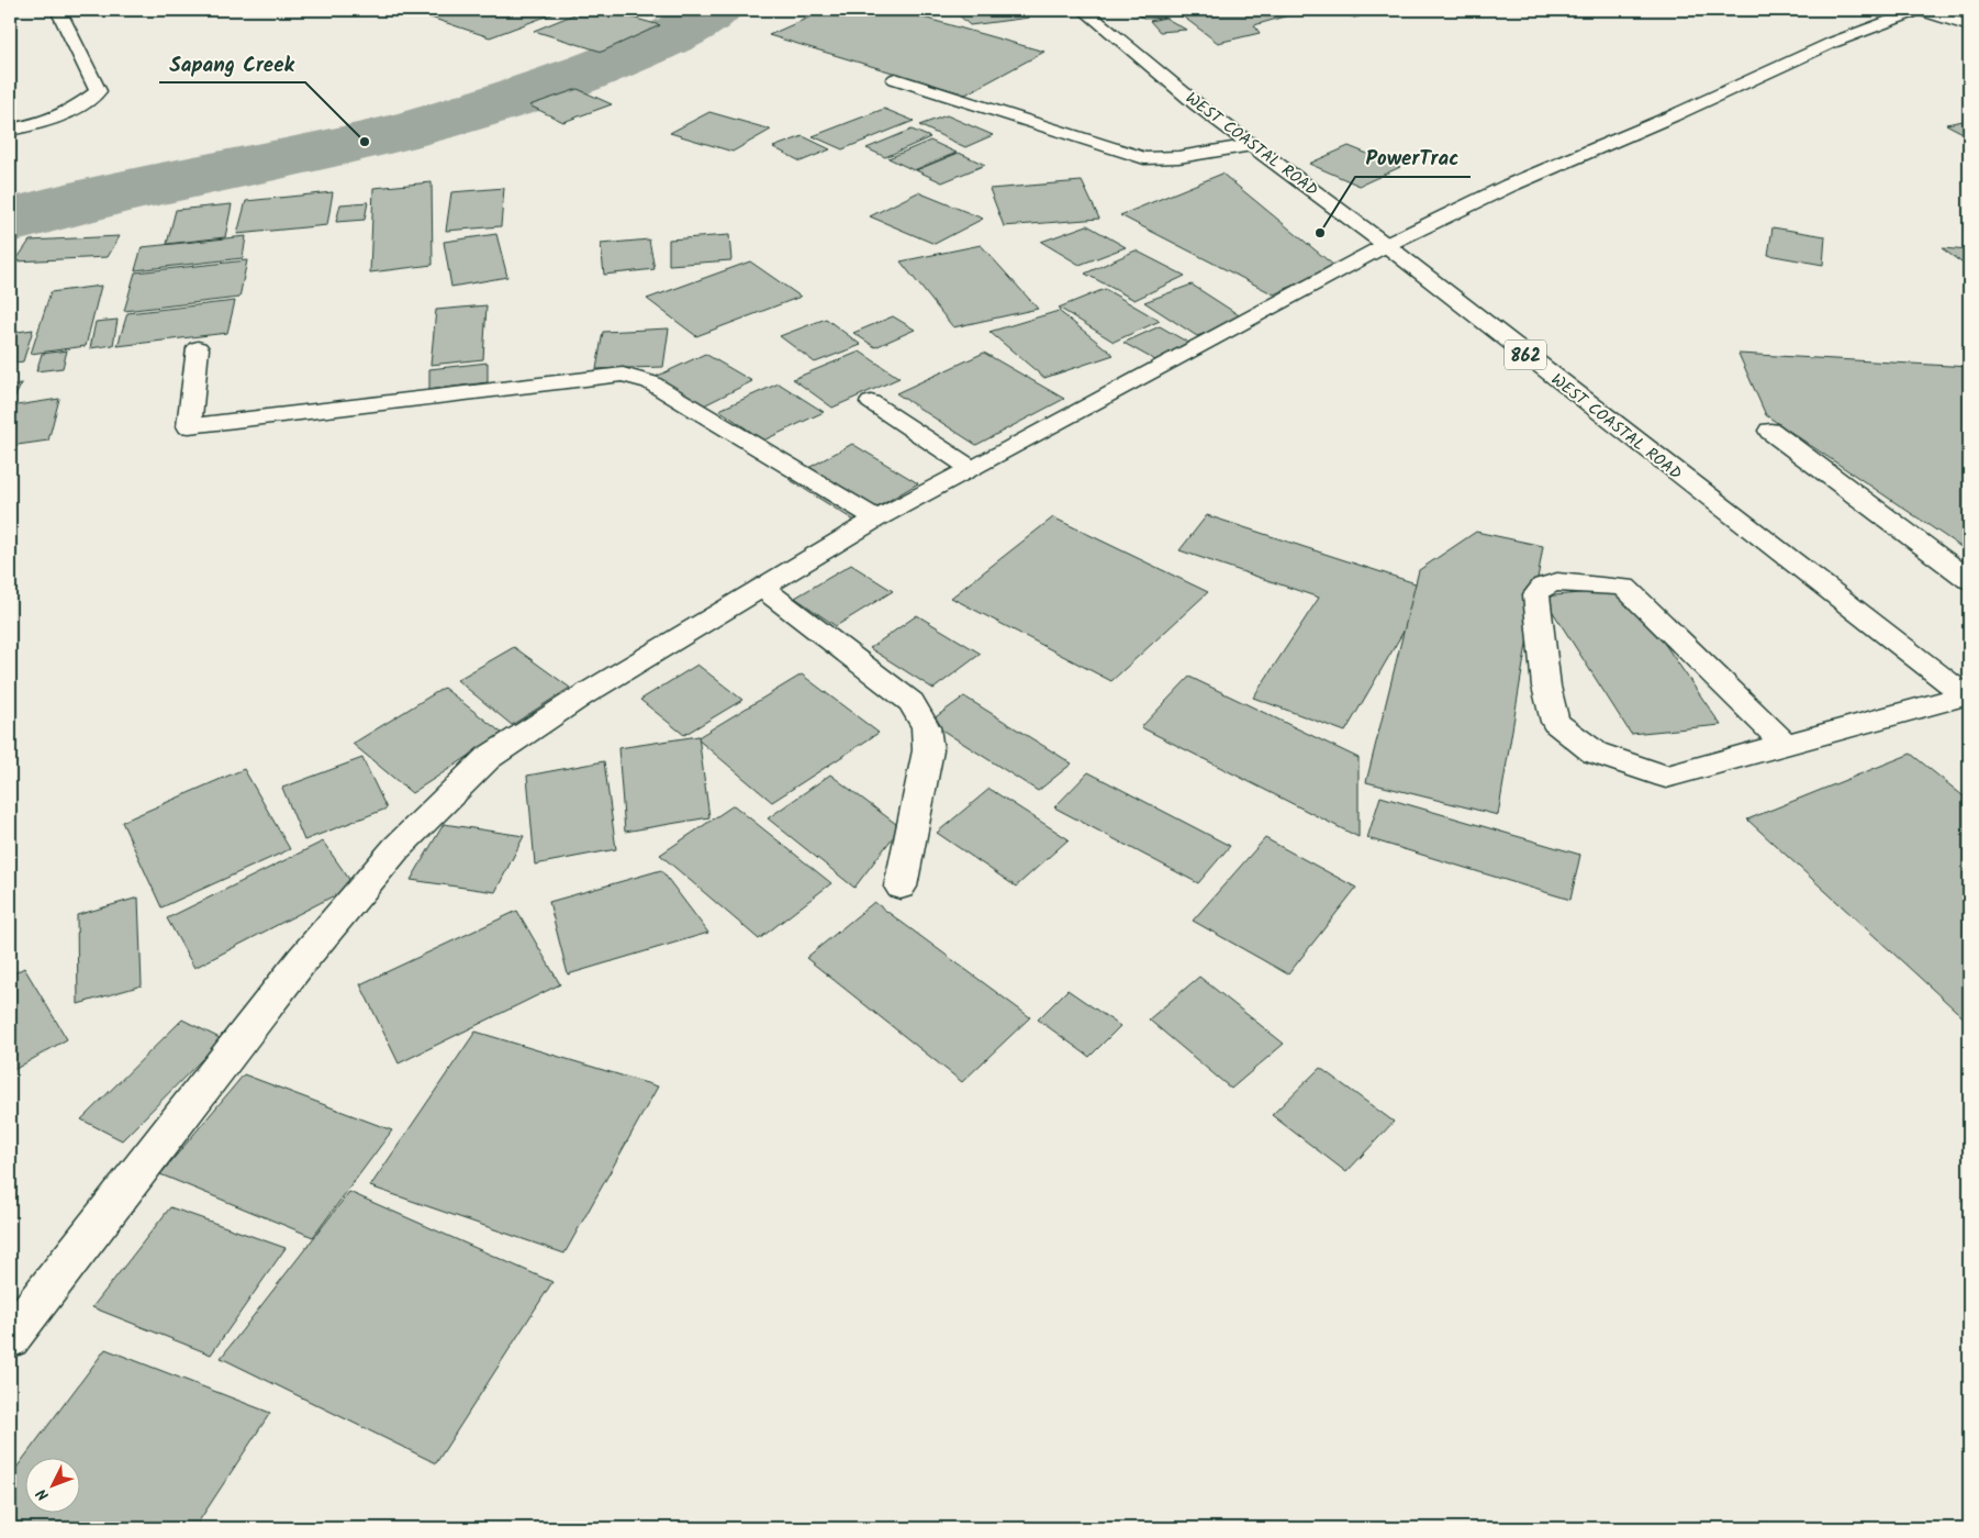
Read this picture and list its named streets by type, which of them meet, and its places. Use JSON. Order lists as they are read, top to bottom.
{
  "streets": {
    "street": ["WEST COASTAL ROAD", "862"]
  },
  "places": ["Sapang Creek", "PowerTrac"],
  "north": "bottom left"
}
